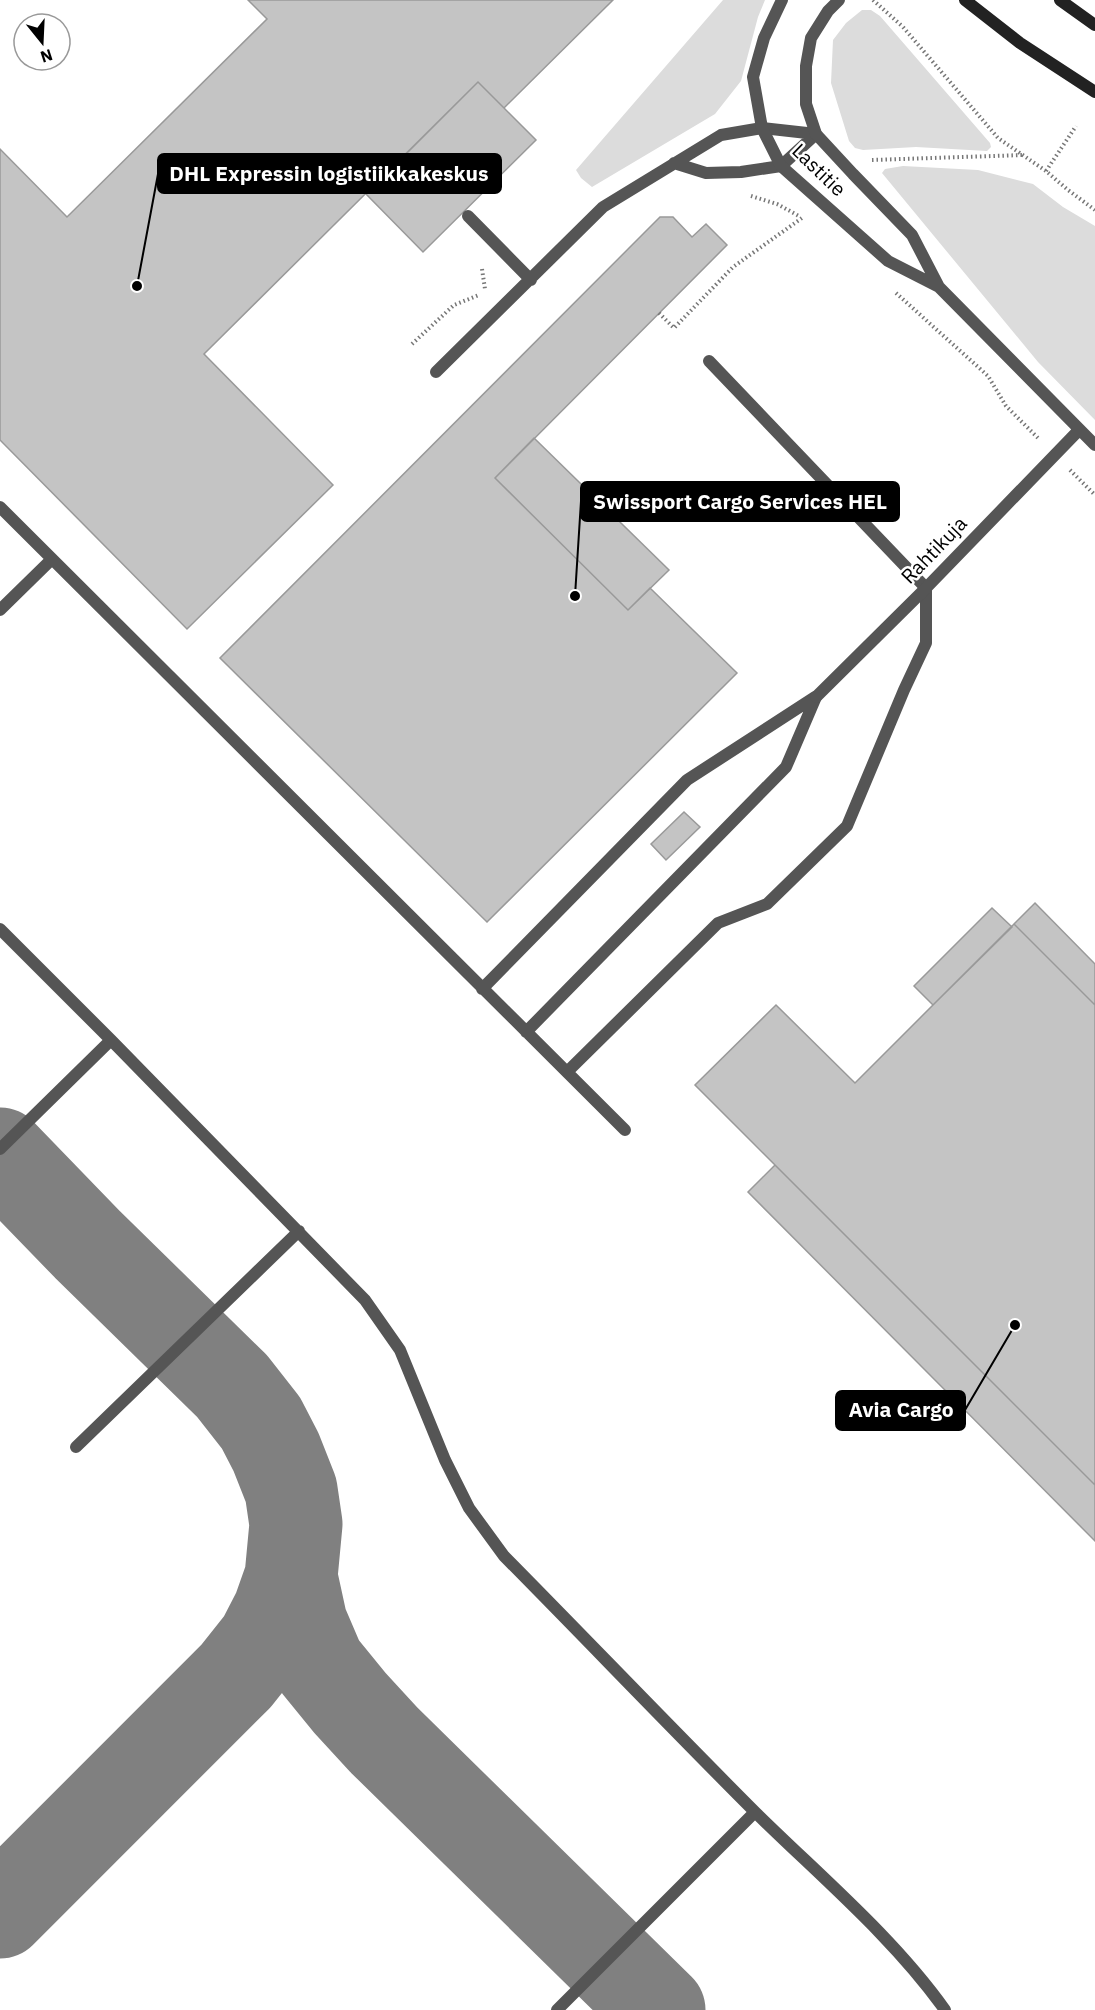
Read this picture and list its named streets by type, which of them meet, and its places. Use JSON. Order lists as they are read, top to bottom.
{
  "streets": {
    "street": ["Lastitie", "Rahtikuja"]
  },
  "crossings": [
    ["Lastitie", "Rahtikuja"]
  ],
  "places": ["DHL Expressin logistiikkakeskus", "Swissport Cargo Services HEL", "Avia Cargo"],
  "north": "bottom"
}
